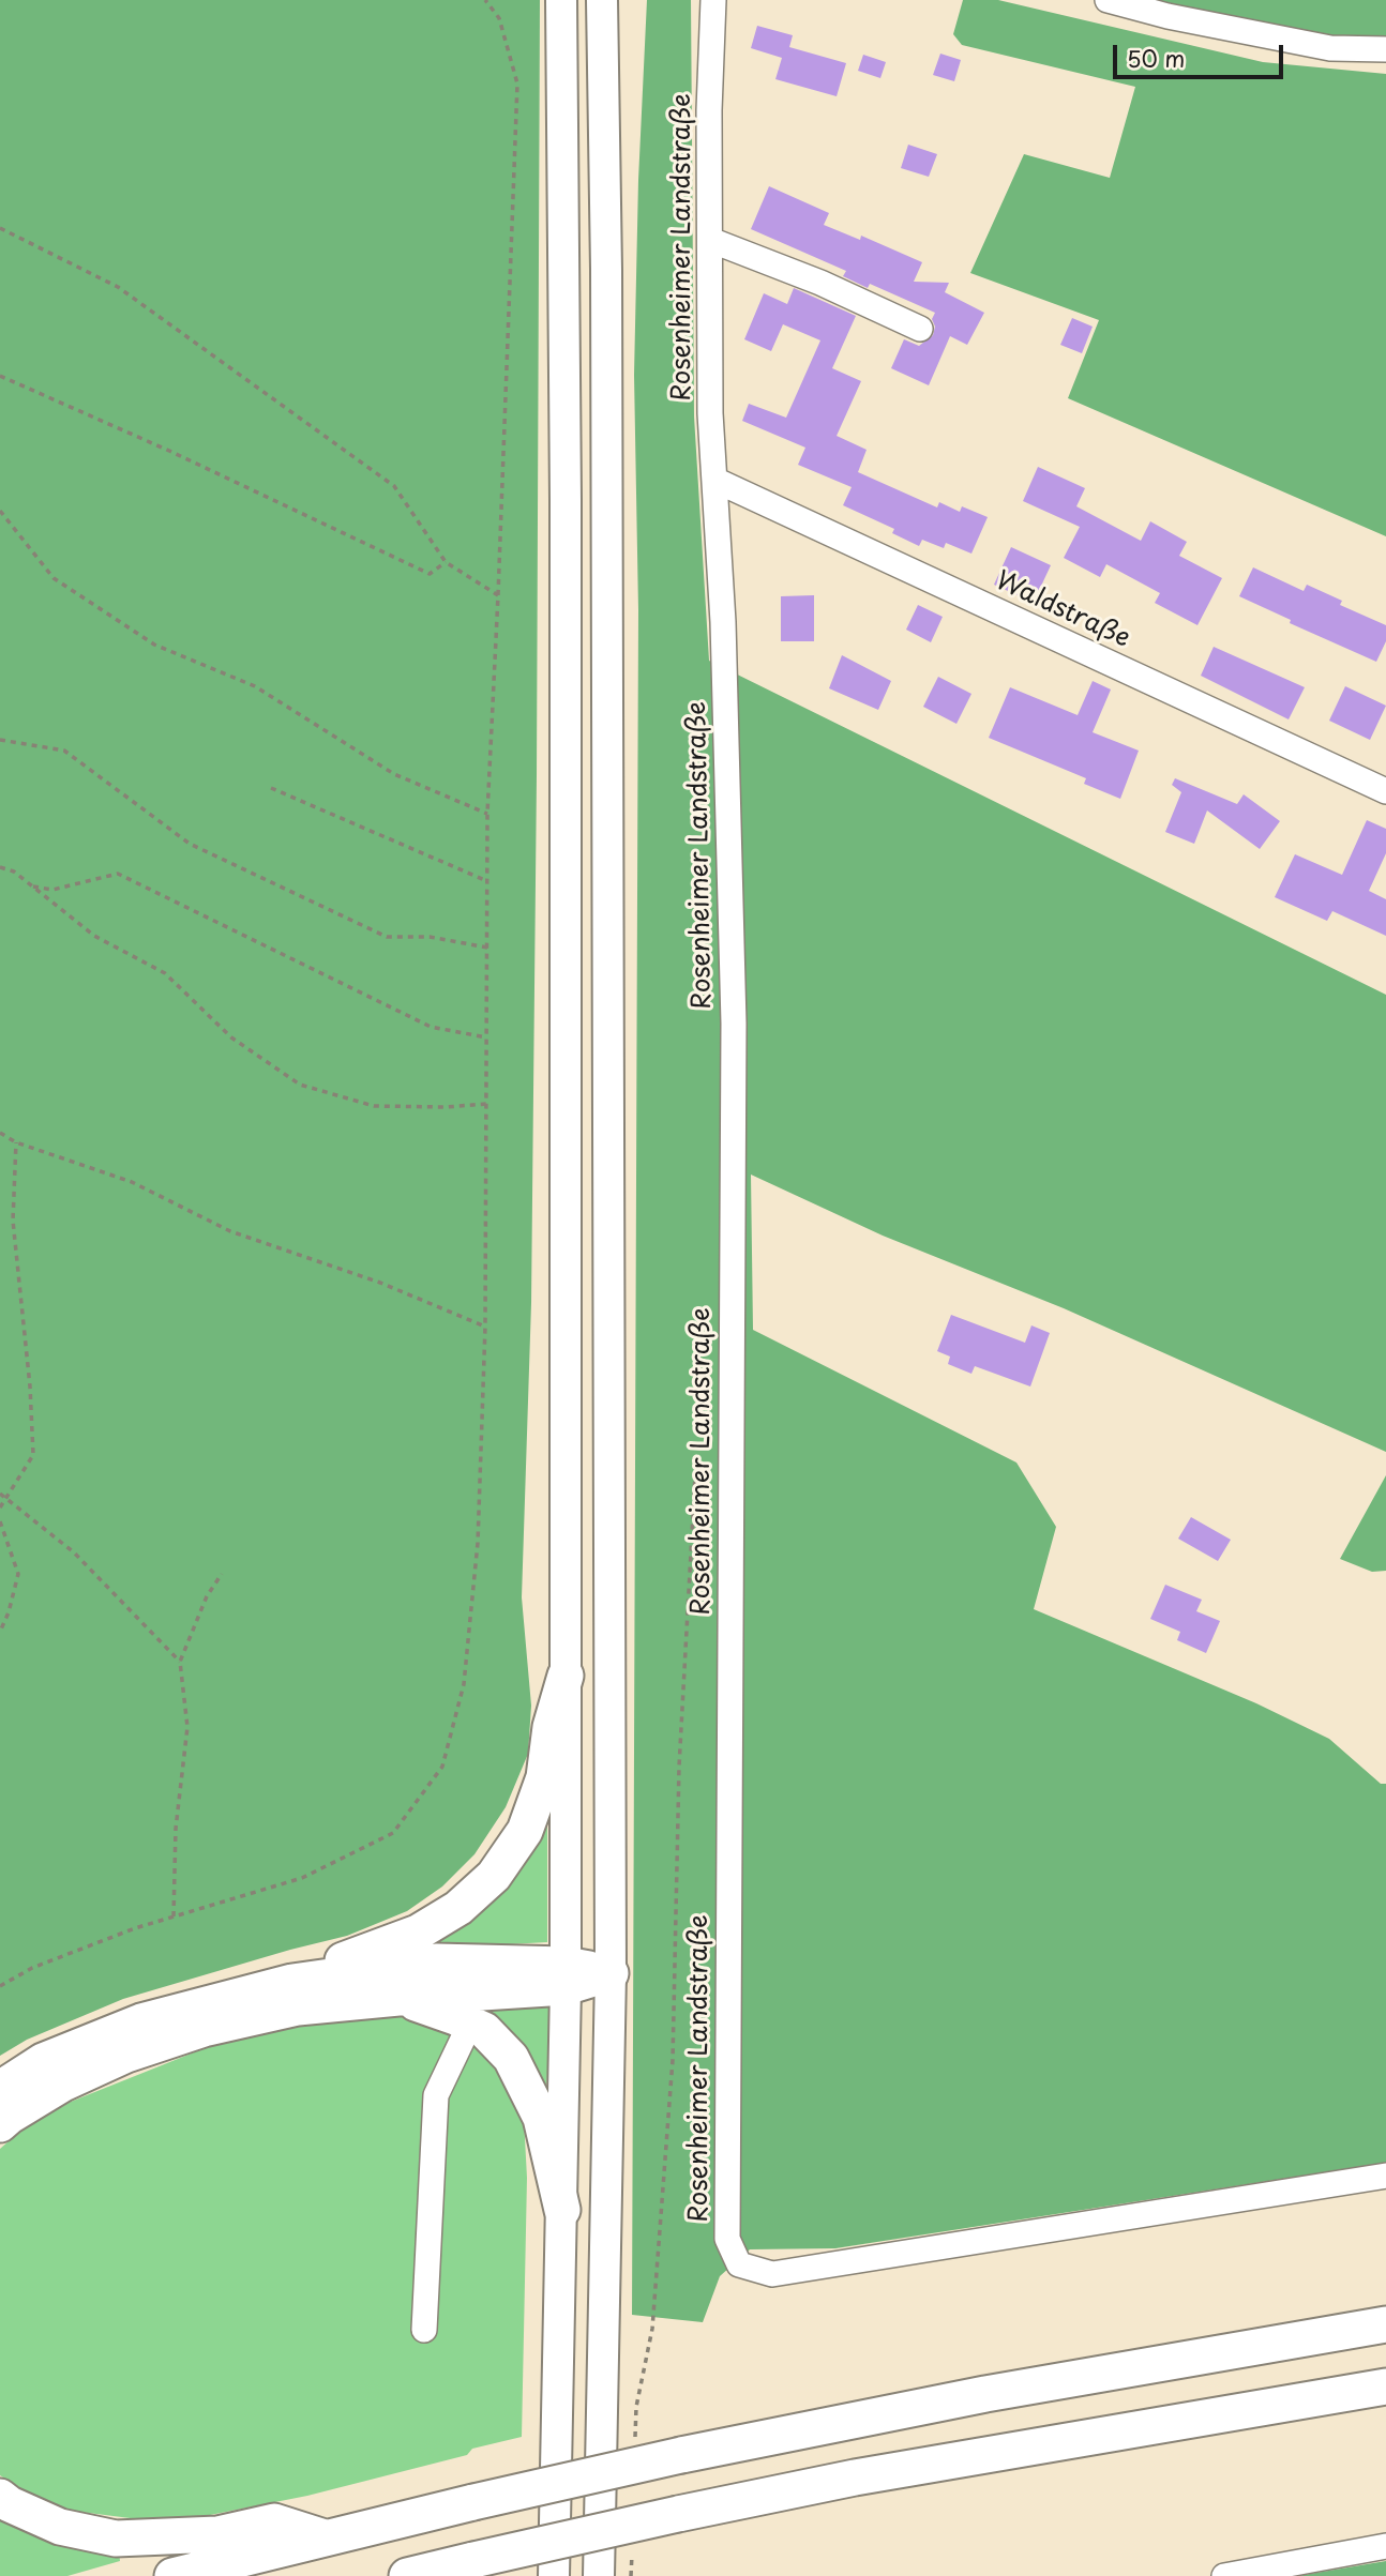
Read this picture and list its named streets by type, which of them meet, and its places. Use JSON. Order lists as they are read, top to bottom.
{
  "streets": {
    "street": ["Rosenheimer Landstraße", "Waldstraße"]
  },
  "crossings": [
    ["Rosenheimer Landstraße", "Waldstraße"]
  ],
  "scale_bar": "50 m"
}
